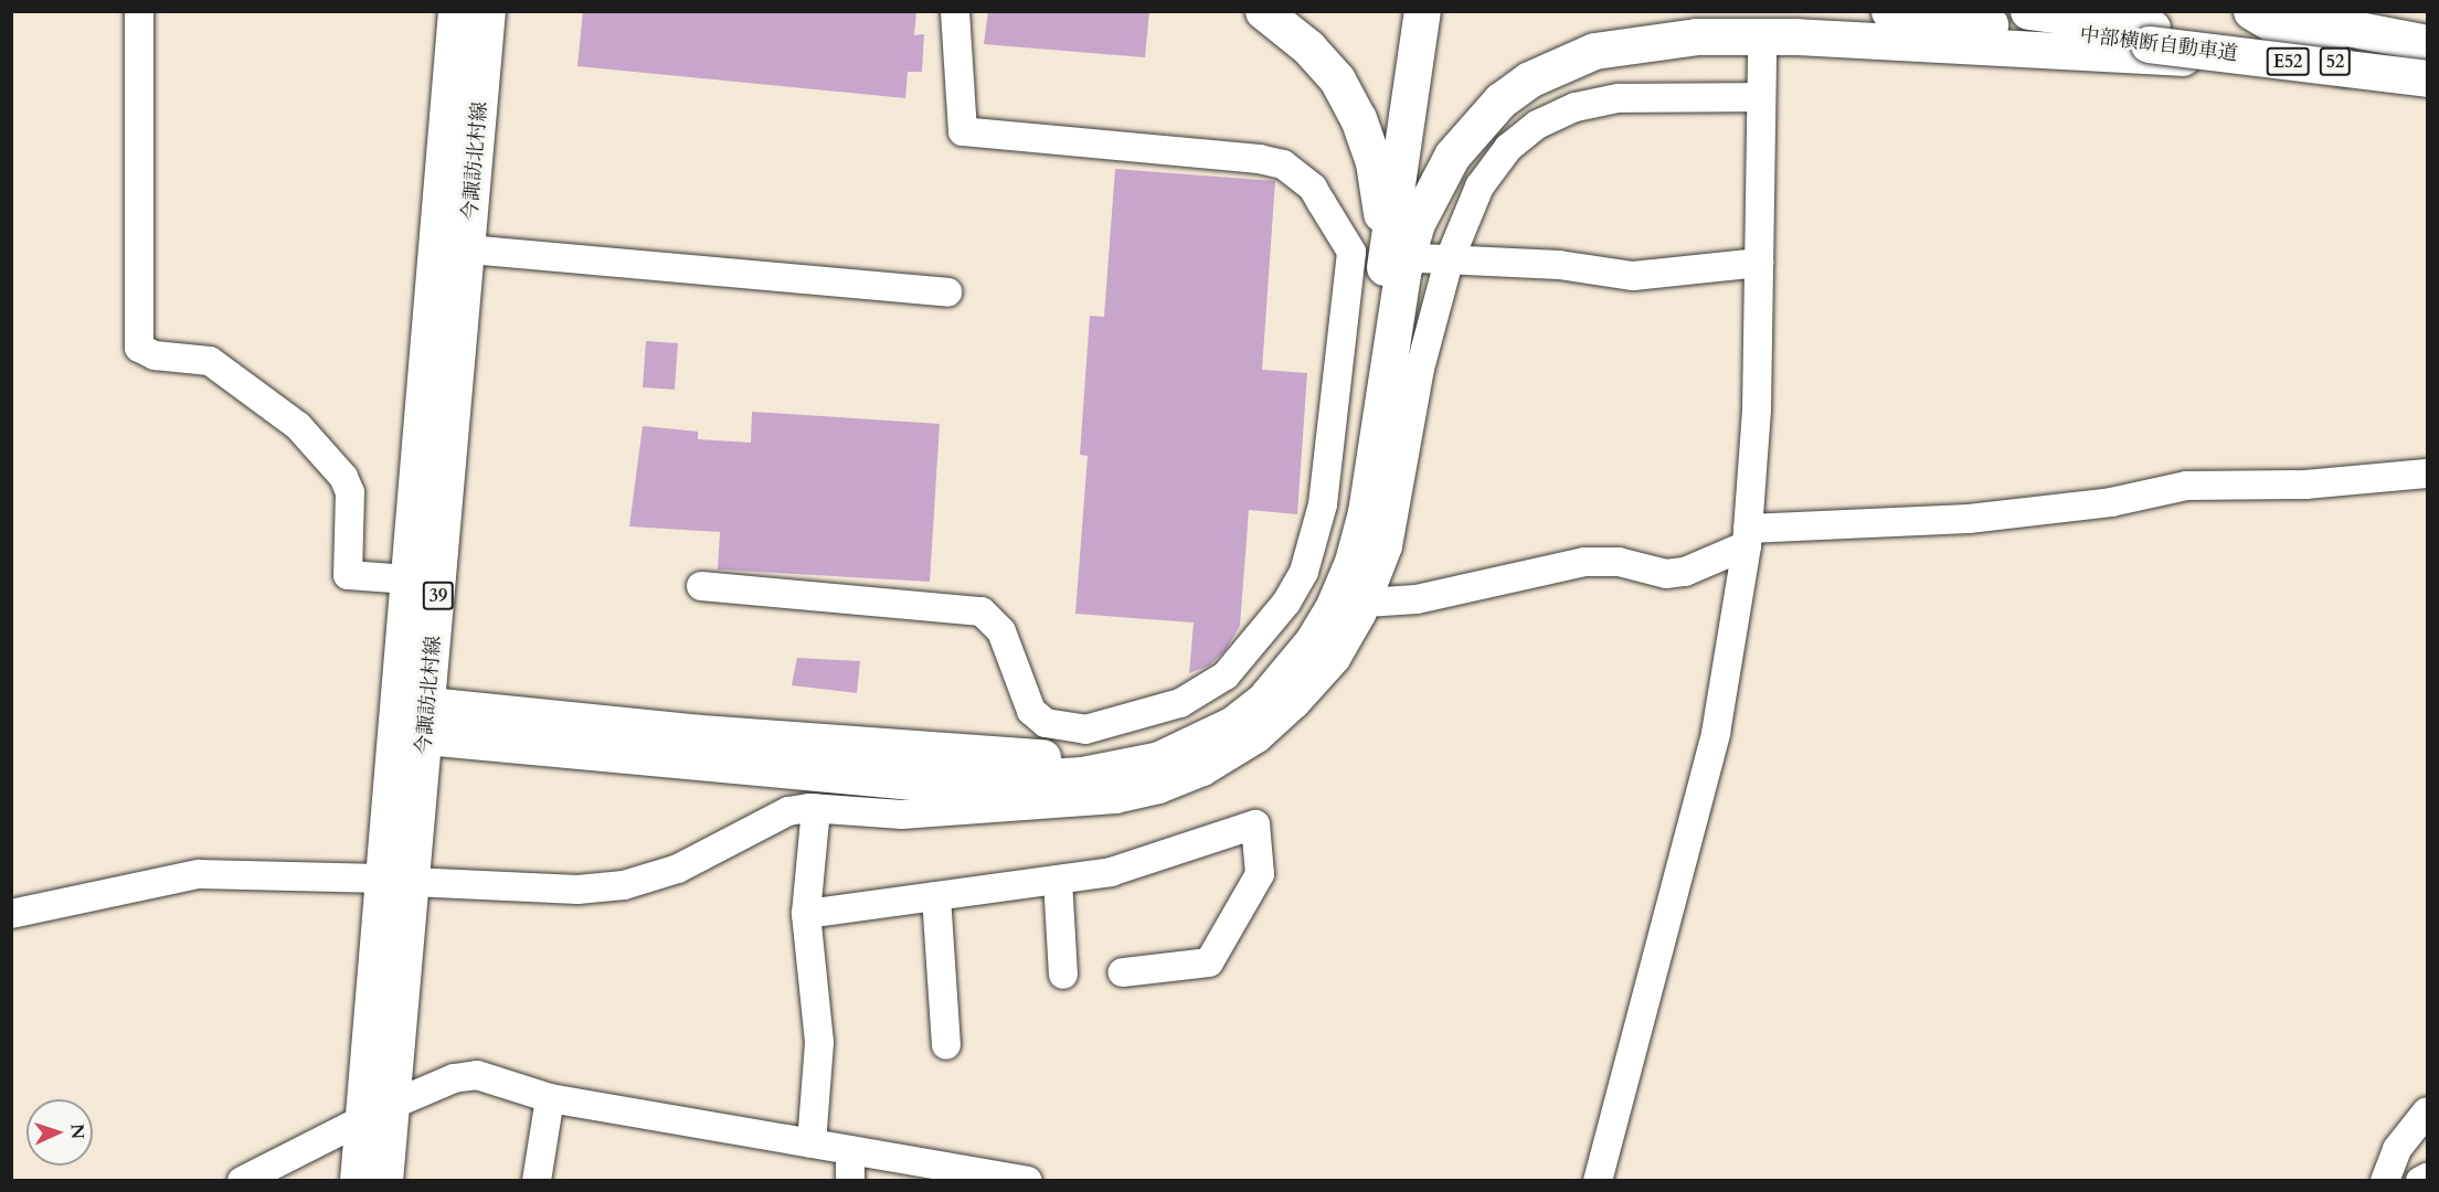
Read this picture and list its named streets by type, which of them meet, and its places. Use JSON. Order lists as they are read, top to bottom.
{
  "streets": {
    "highway": ["中部横断自動車道", "E52", "52"],
    "main road": ["今諏訪北村線", "39"]
  },
  "north": "right"
}
